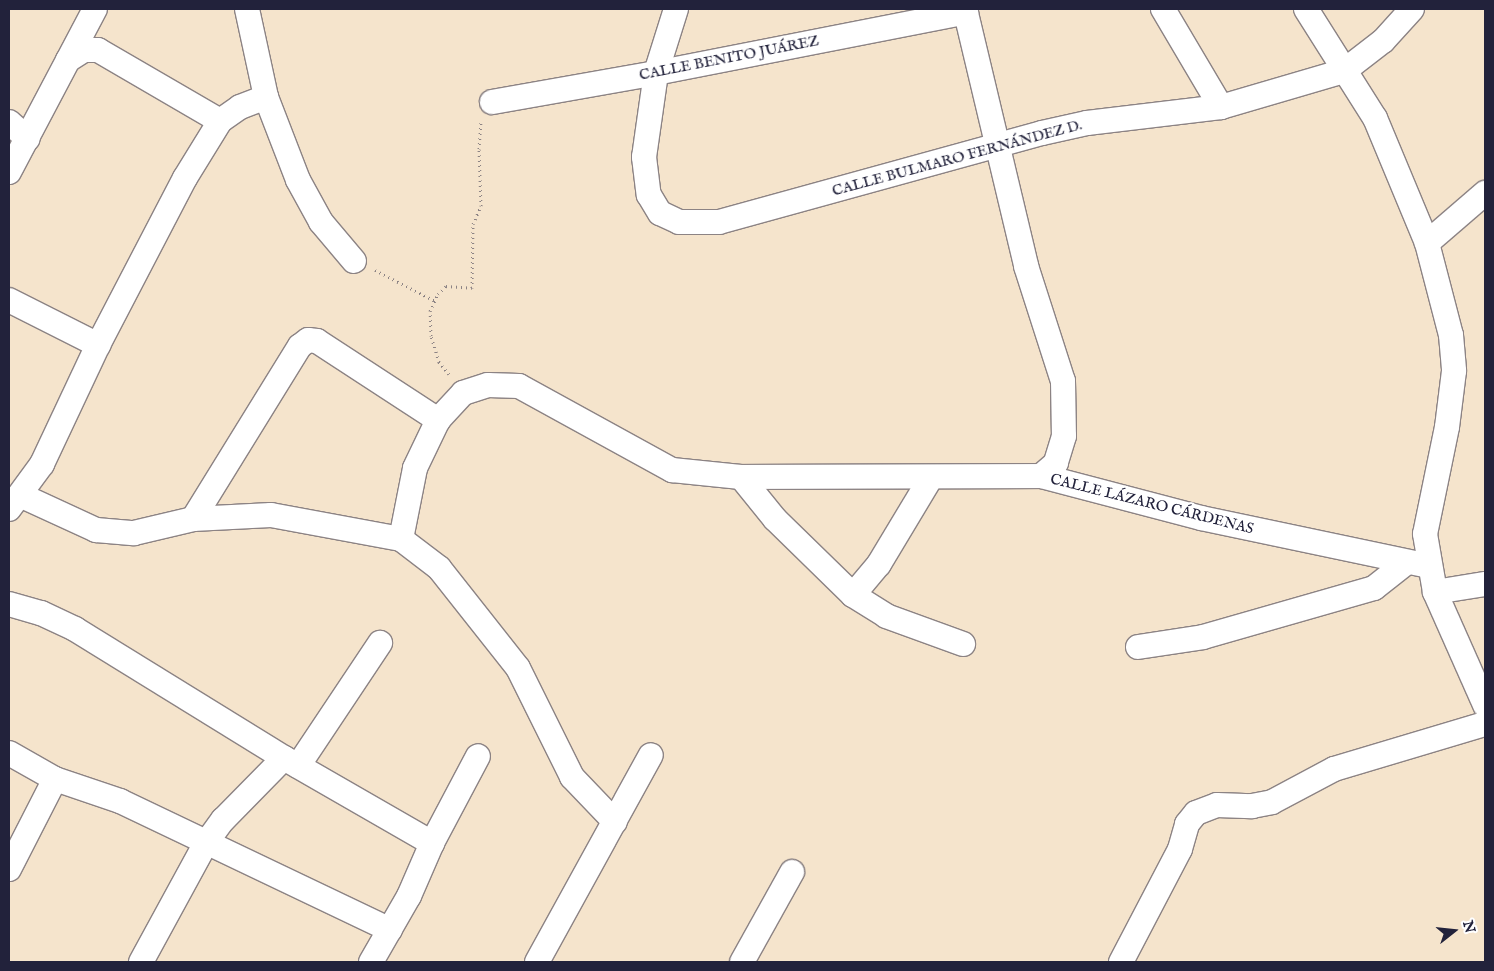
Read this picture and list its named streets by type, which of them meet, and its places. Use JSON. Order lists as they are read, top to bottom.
{
  "streets": {
    "street": ["CALLE BENITO JUÁREZ", "CALLE BULMARO FERNÁNDEZ D.", "CALLE LÁZARO CÁRDENAS"]
  },
  "crossings": [
    ["CALLE BENITO JUÁREZ", "CALLE BULMARO FERNÁNDEZ D."],
    ["CALLE BENITO JUÁREZ", "CALLE LÁZARO CÁRDENAS"],
    ["CALLE BULMARO FERNÁNDEZ D.", "CALLE LÁZARO CÁRDENAS"]
  ],
  "north": "right"
}
